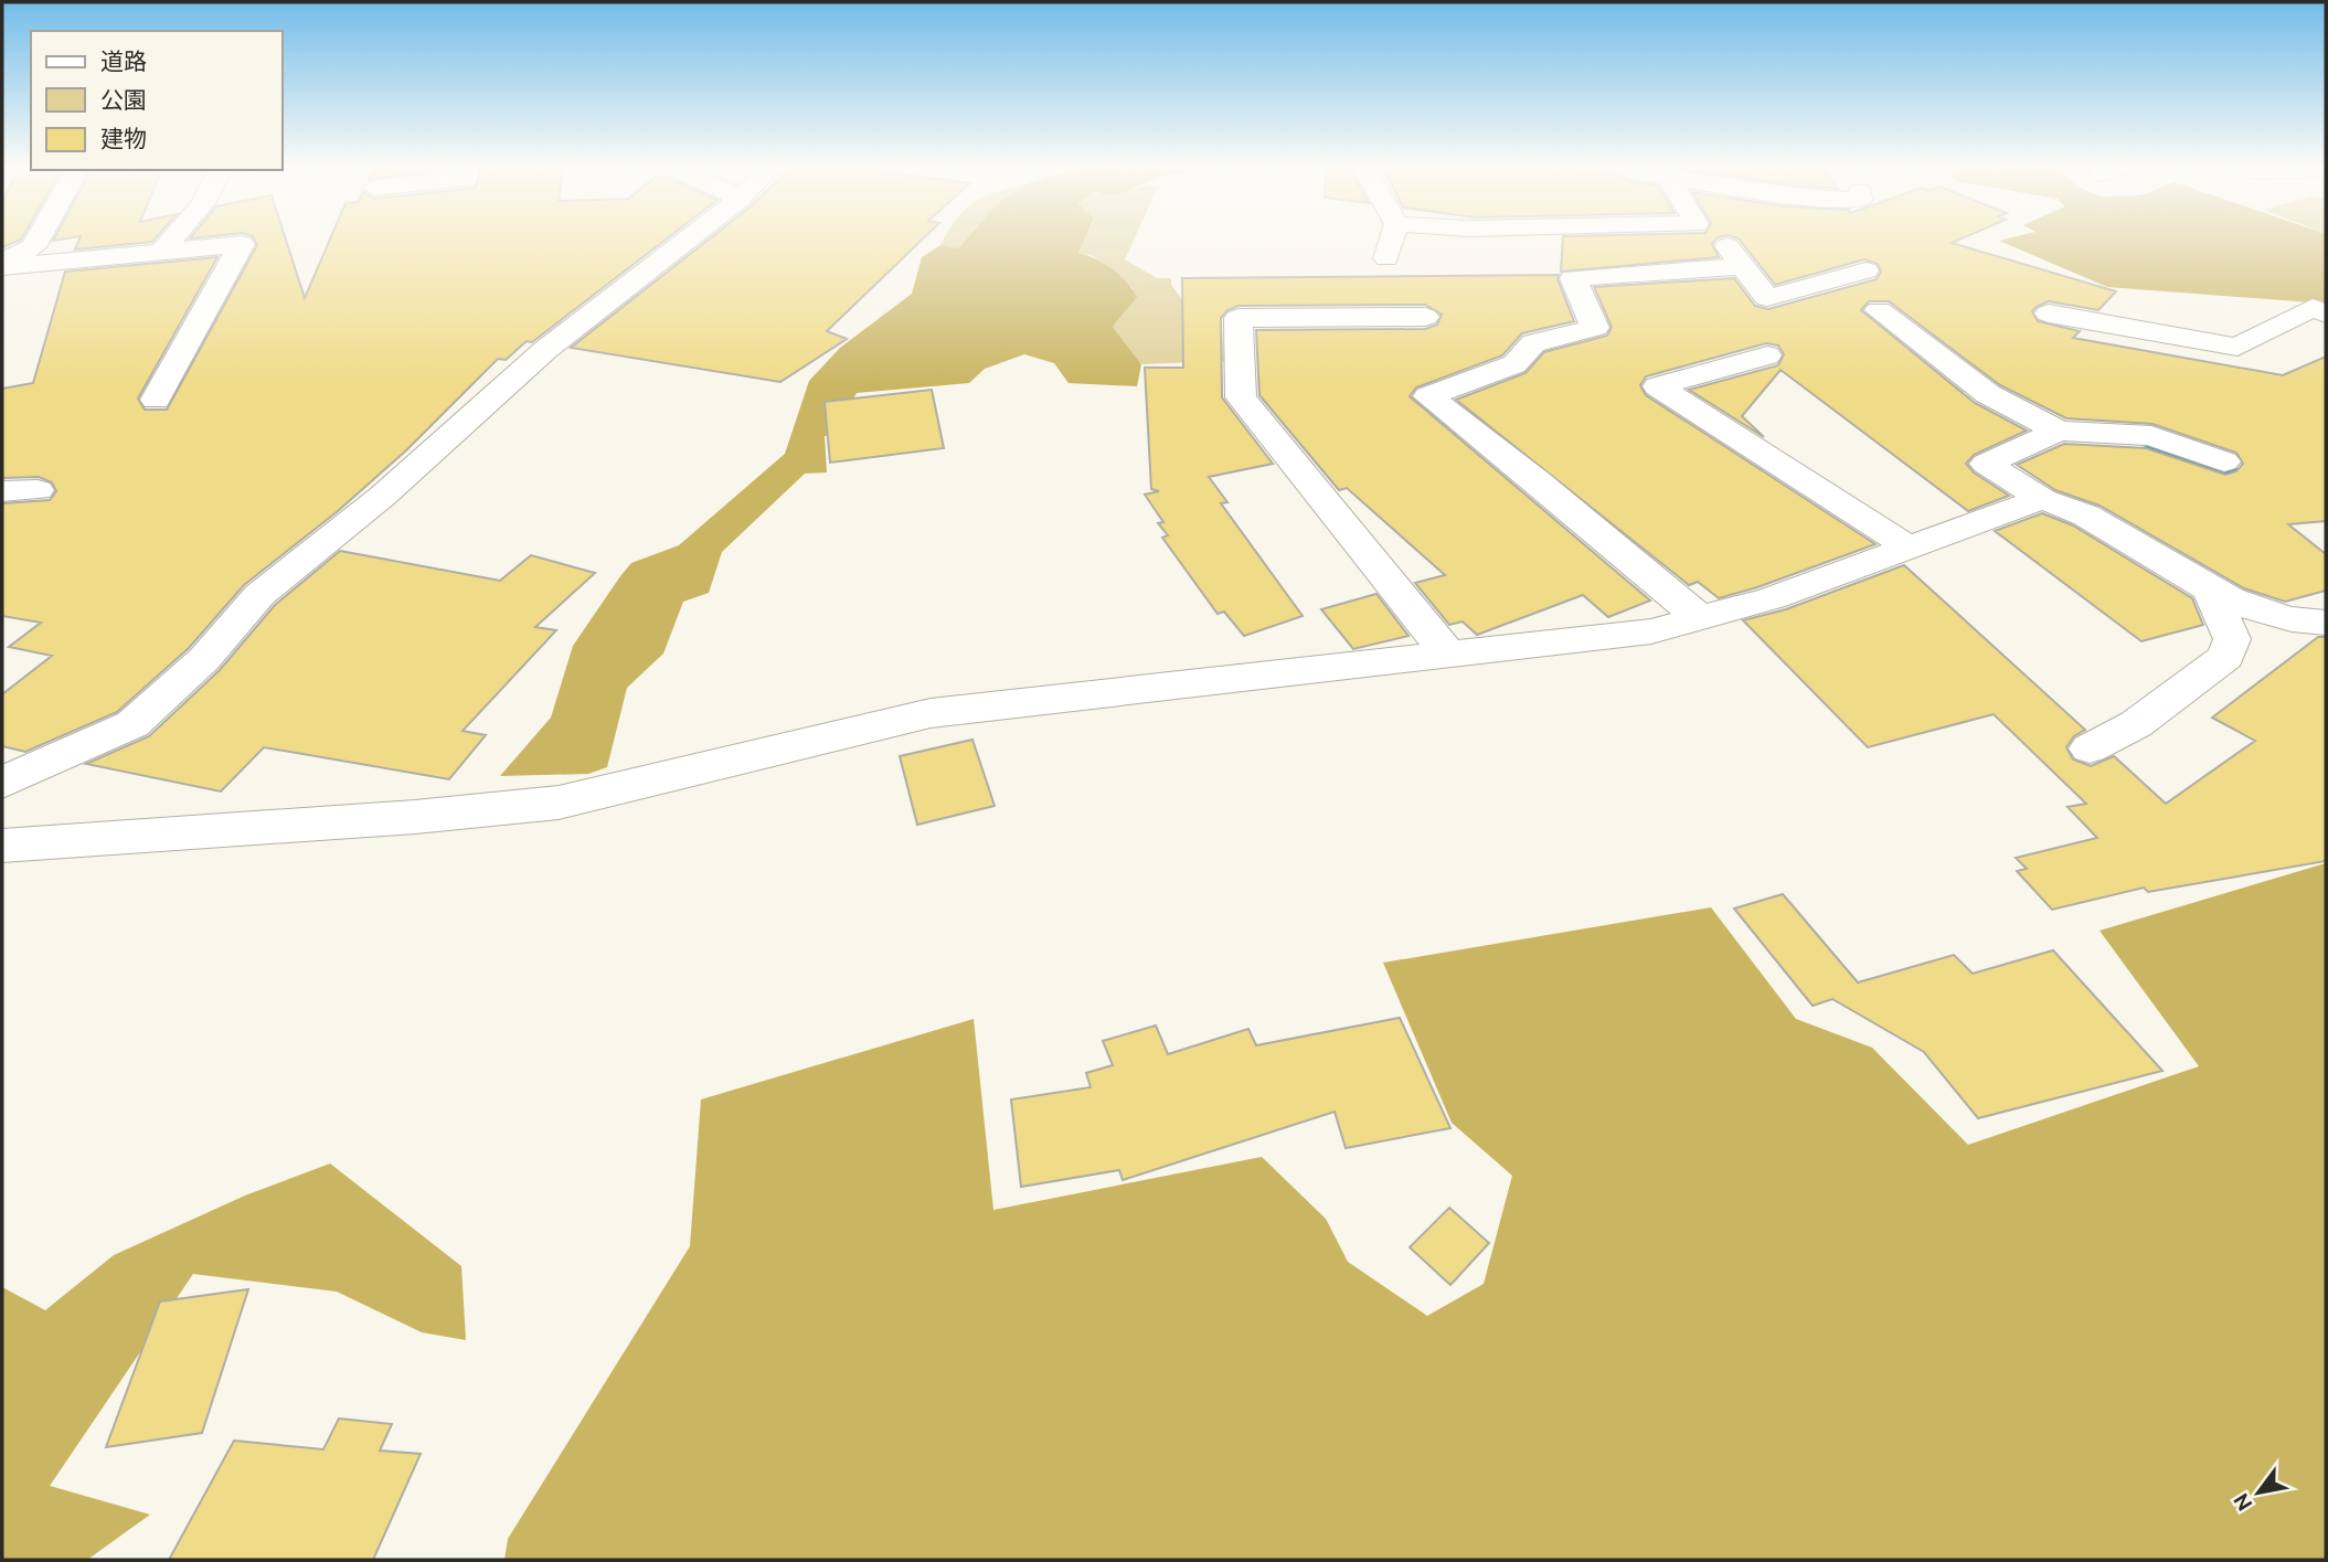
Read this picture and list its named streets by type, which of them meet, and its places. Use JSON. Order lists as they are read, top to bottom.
{
  "legend": ["道路", "公園", "建物"],
  "north": "bottom left"
}
